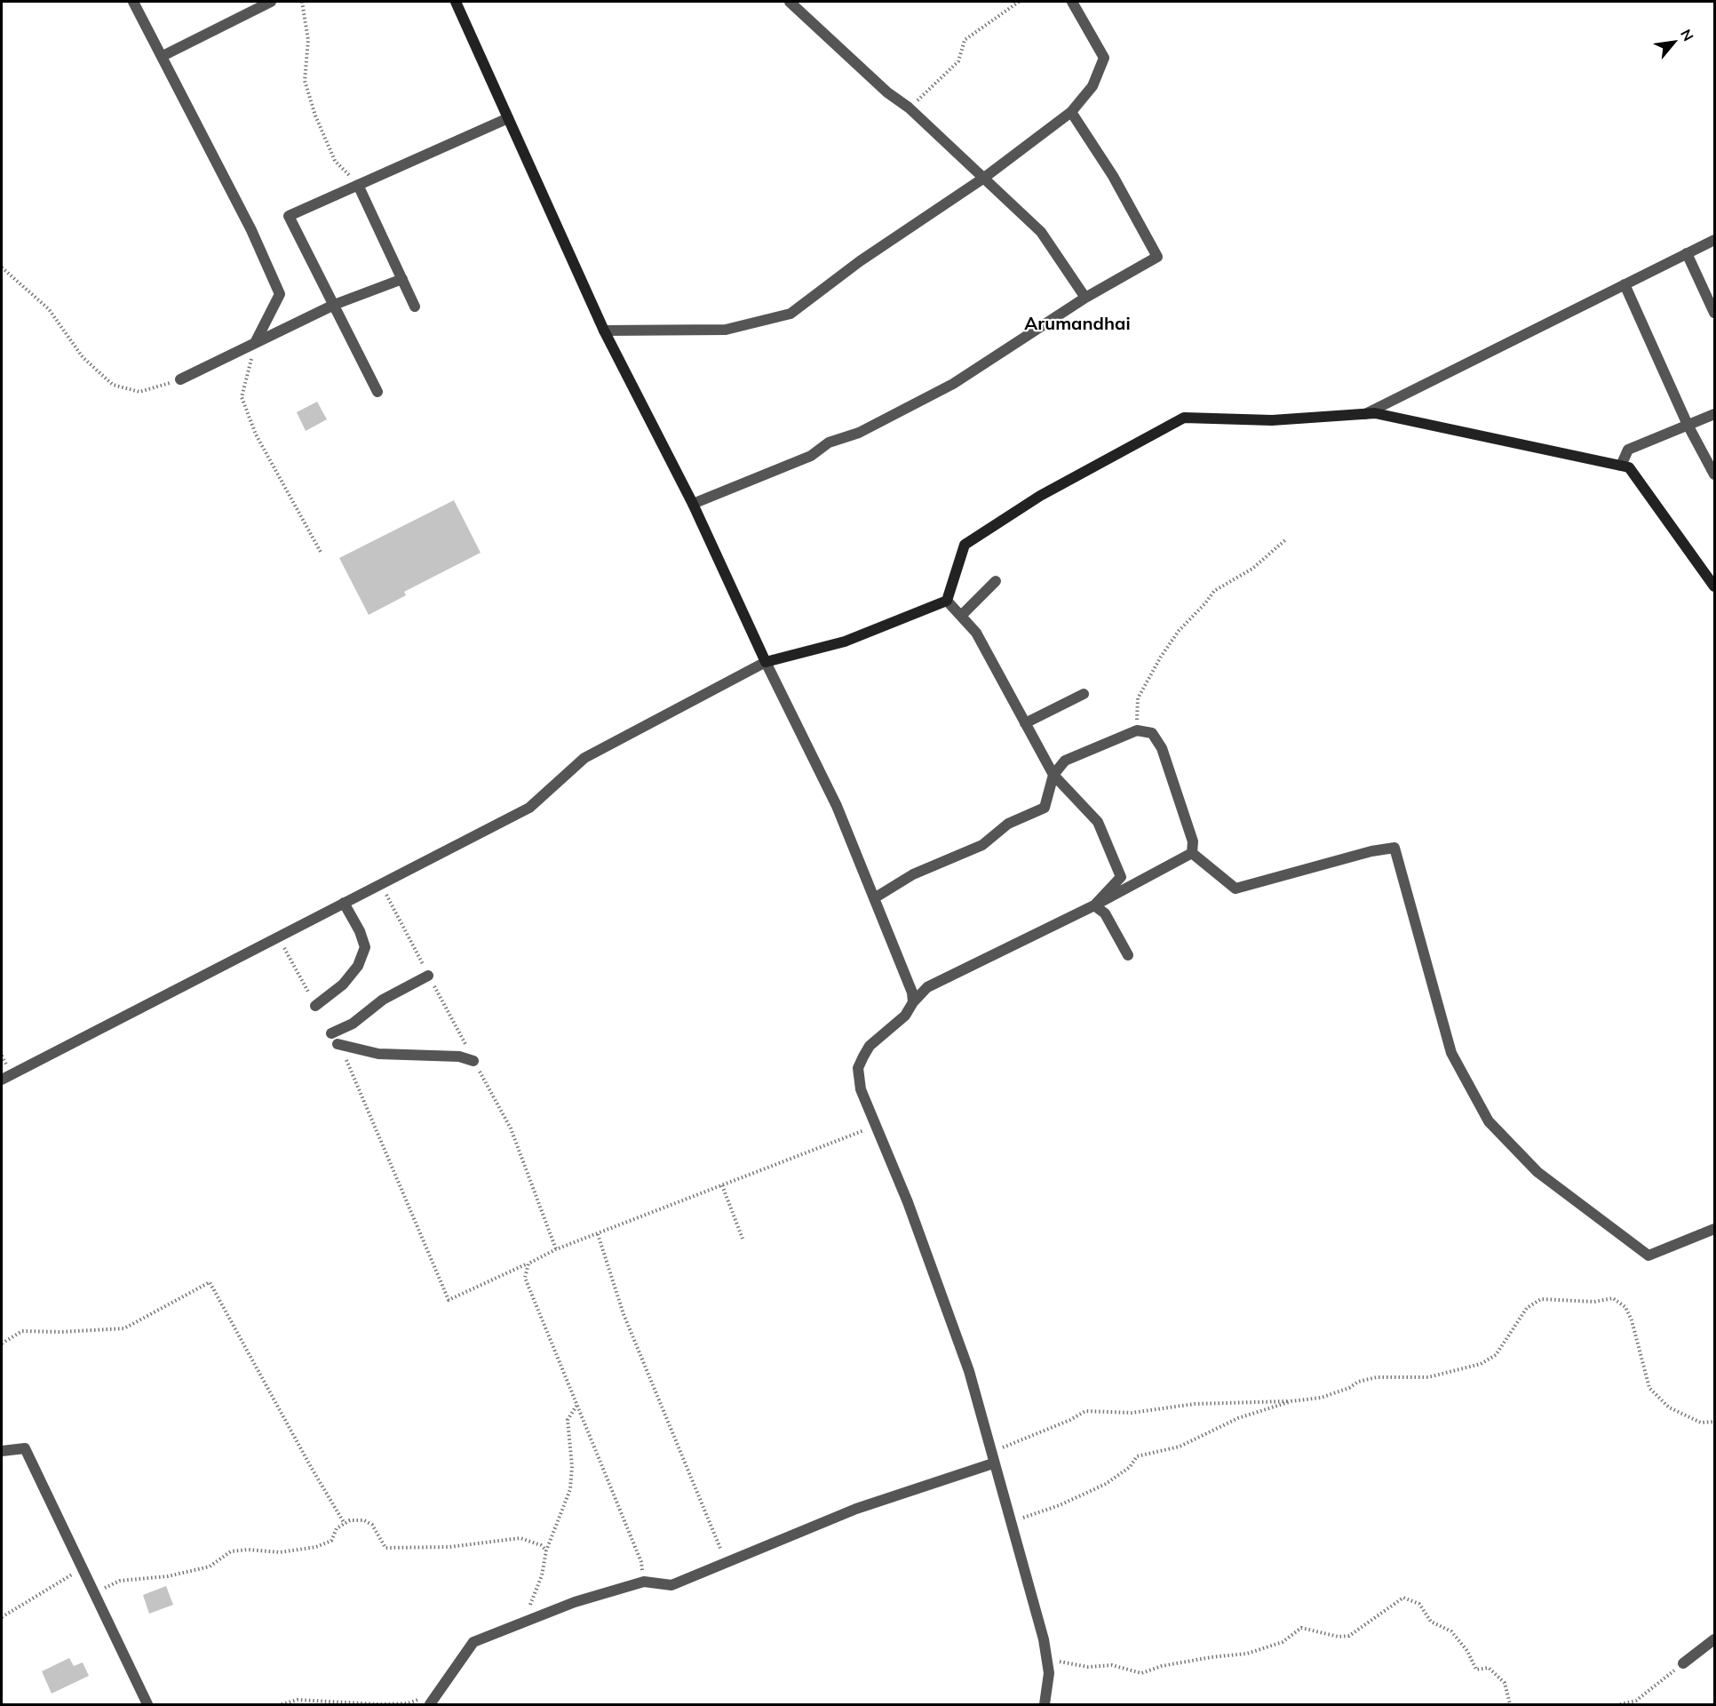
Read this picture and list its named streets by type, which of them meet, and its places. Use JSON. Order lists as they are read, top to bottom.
{
  "districts": ["Arumandhai"],
  "north": "top right"
}
